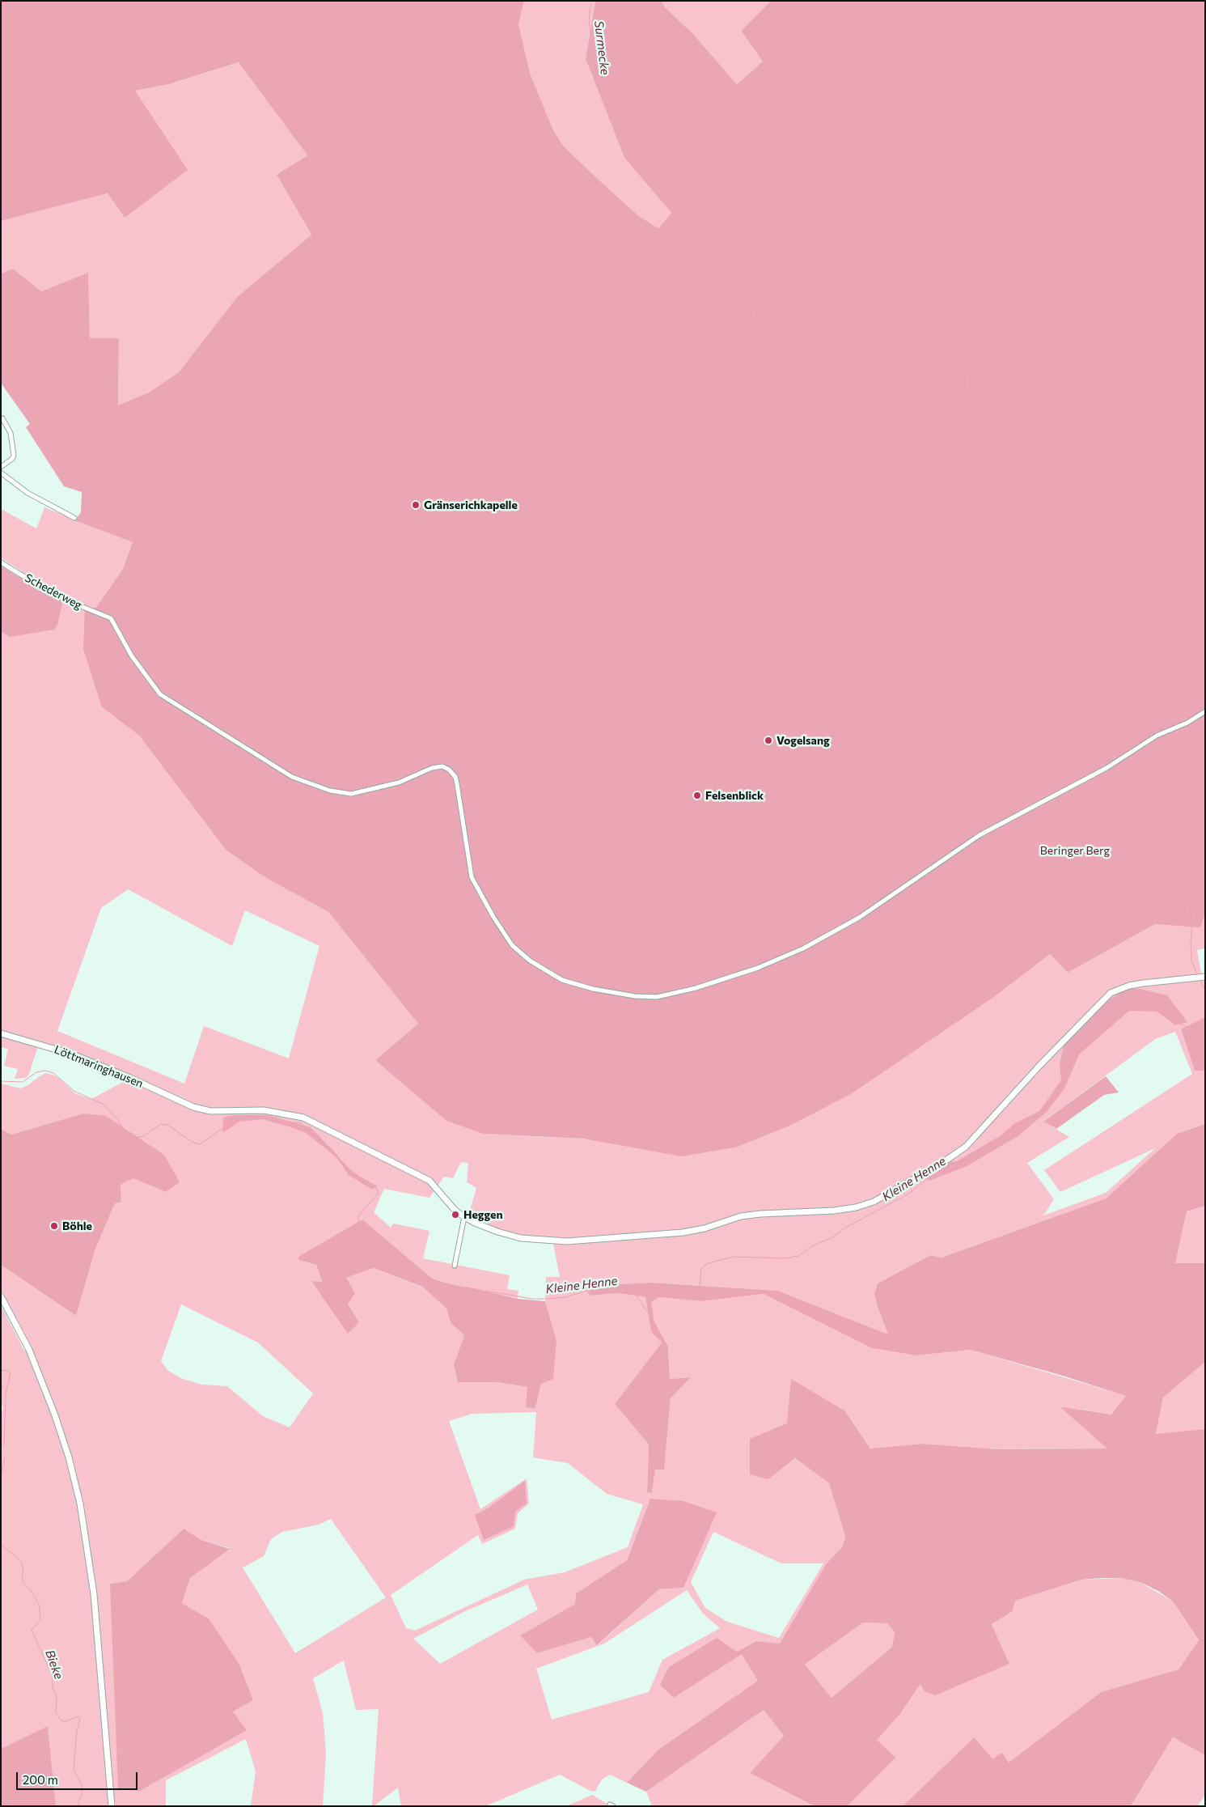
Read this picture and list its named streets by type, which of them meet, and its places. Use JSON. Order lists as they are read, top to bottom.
{
  "streets": {
    "street": ["Schederweg", "Löttmaringhausen"]
  },
  "water": ["Surmecke", "Kleine Henne", "Bieke"],
  "parks": ["Beringer Berg"],
  "places": [
    "Gränserichkapelle",
    "Vogelsang",
    "Felsenblick",
    "Heggen",
    "Böhle"
  ],
  "scale_bar": "200 m"
}
